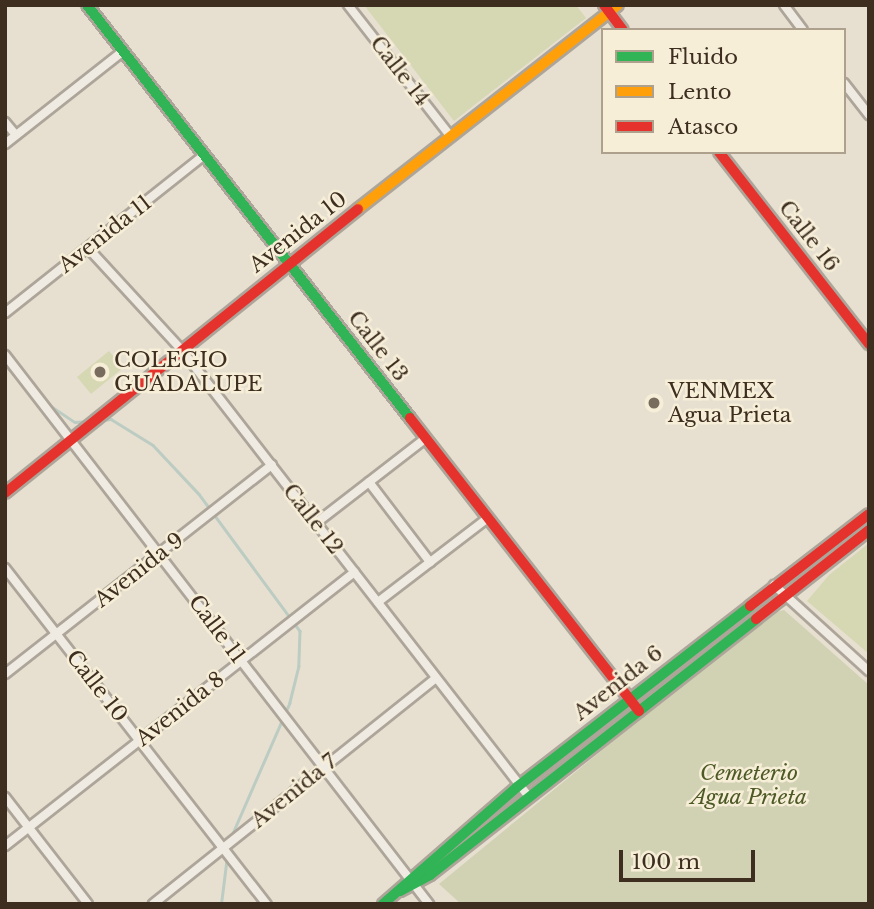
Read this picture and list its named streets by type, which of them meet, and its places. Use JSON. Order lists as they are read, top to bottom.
{
  "streets": {
    "main road": [
      "Avenida 10",
      "Calle 16",
      "Calle 13",
      "Avenida 6"
    ],
    "street": [
      "Calle 14",
      "Avenida 11",
      "Calle 12",
      "Avenida 9",
      "Calle 11",
      "Calle 10",
      "Avenida 8",
      "Avenida 7"
    ]
  },
  "crossings": [
    ["Calle 14", "Avenida 10"],
    ["Avenida 10", "Calle 13"],
    ["Avenida 10", "Calle 12"],
    ["Avenida 10", "Calle 11"],
    ["Avenida 11", "Calle 13"],
    ["Avenida 11", "Calle 12"],
    ["Calle 13", "Avenida 6"],
    ["Calle 12", "Avenida 9"],
    ["Calle 12", "Avenida 6"],
    ["Calle 12", "Avenida 8"],
    ["Calle 12", "Avenida 7"],
    ["Avenida 9", "Calle 11"],
    ["Avenida 9", "Calle 10"],
    ["Calle 11", "Avenida 6"],
    ["Calle 11", "Avenida 8"],
    ["Calle 11", "Avenida 7"],
    ["Calle 10", "Avenida 8"],
    ["Calle 10", "Avenida 7"]
  ],
  "parks": ["Cemeterio Agua Prieta"],
  "places": ["COLEGIO GUADALUPE", "VENMEX Agua Prieta"],
  "legend": ["Fluido", "Lento", "Atasco"],
  "scale_bar": "100 m"
}
